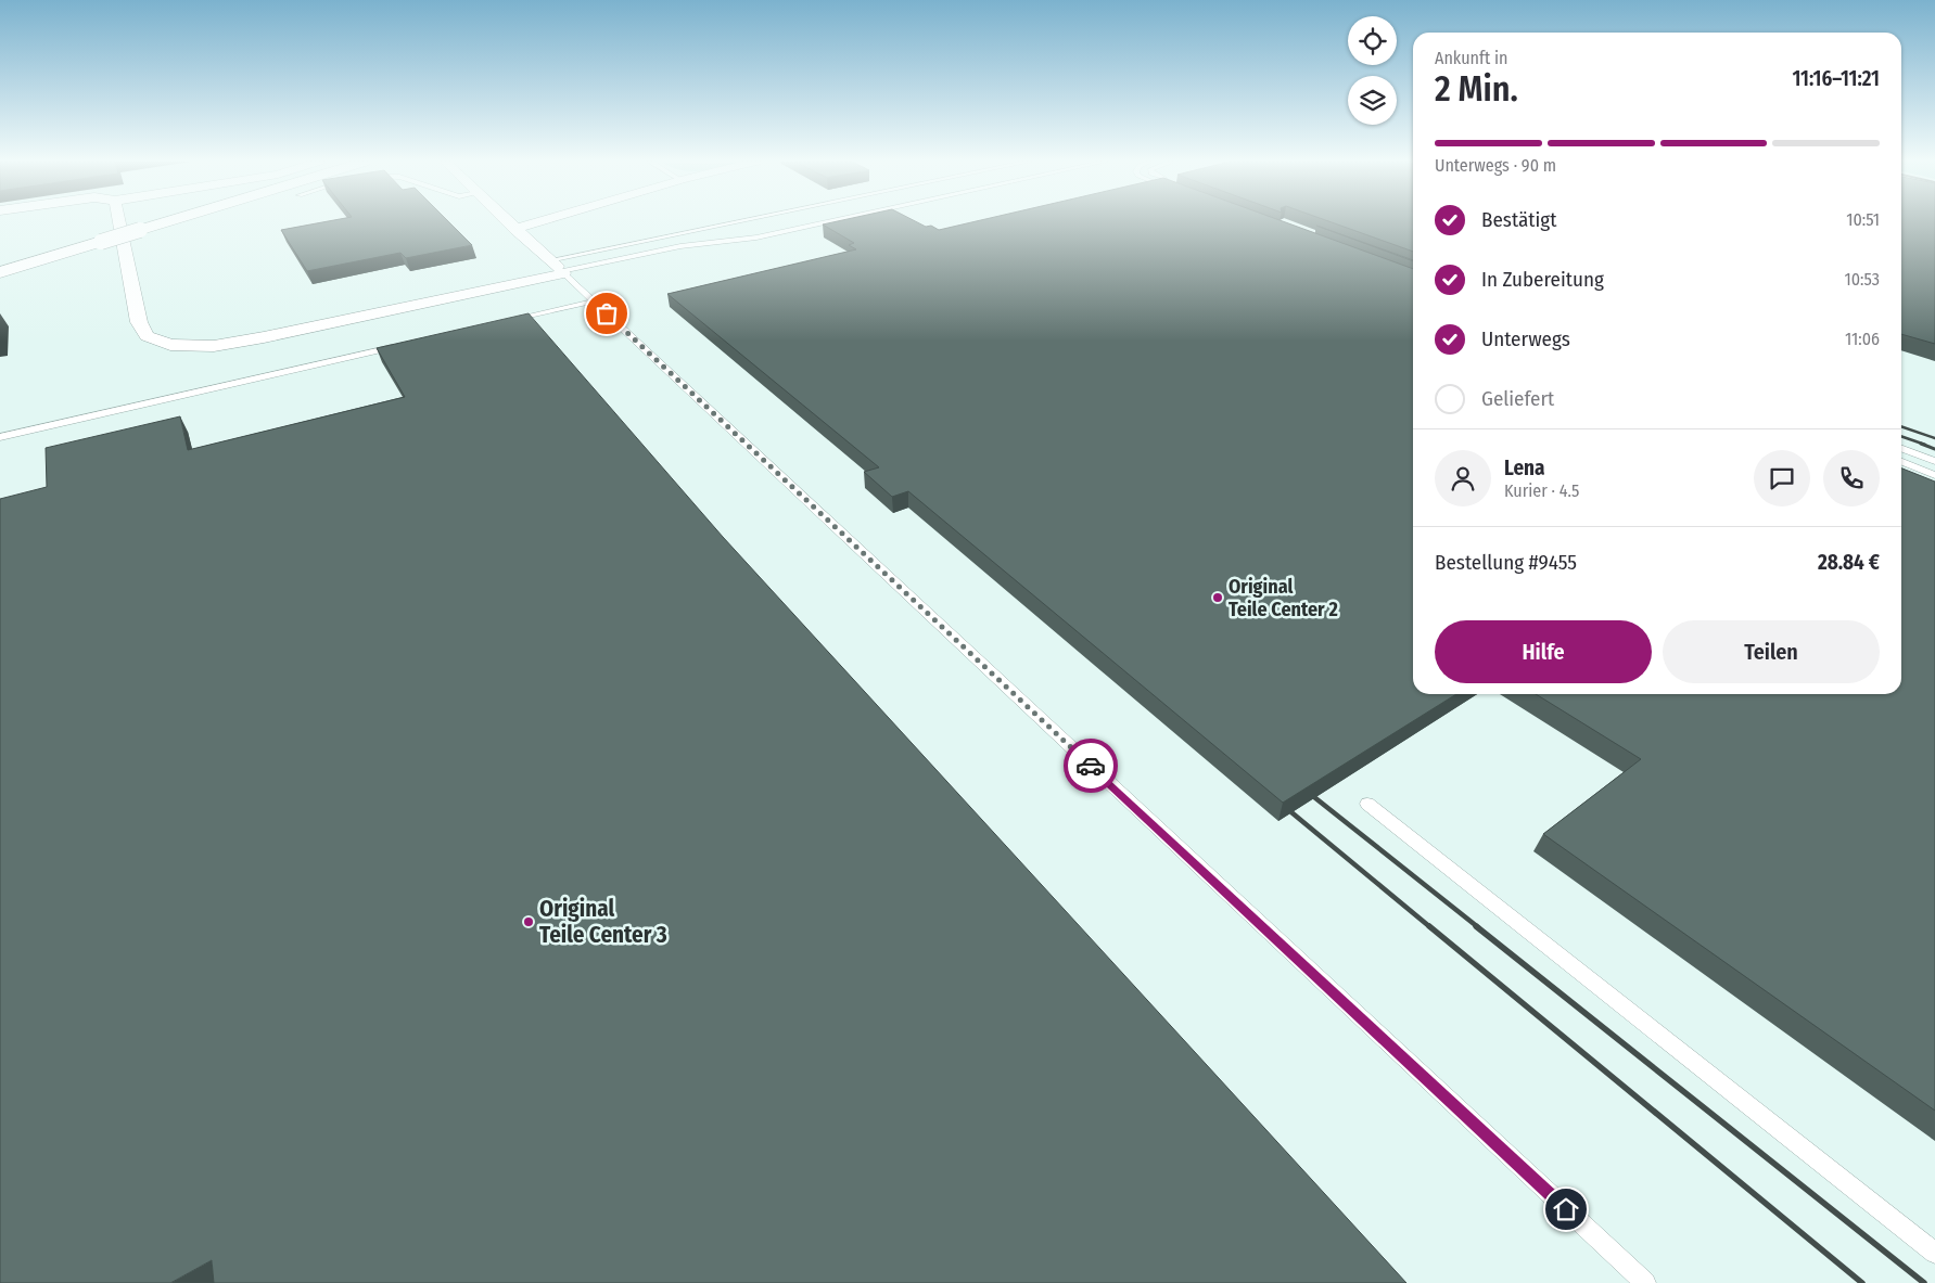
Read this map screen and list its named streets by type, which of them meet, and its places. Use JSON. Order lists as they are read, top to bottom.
{
  "places": ["Original Teile Center 2", "Original Teile Center 3"],
  "page": {
    "heading": ["2 Min.", "Ankunft in", "11:16–11:21"],
    "panel": [
      "Lena",
      "Kurier · 4.5",
      "Bestellung #9455",
      "28.84 €"
    ],
    "bar": "Unterwegs · 90 m",
    "list": [
      ["Bestätigt", "10:51"],
      ["In Zubereitung", "10:53"],
      ["Unterwegs", "11:06"],
      "Geliefert"
    ],
    "buttons": ["Hilfe", "Teilen"]
  }
}
